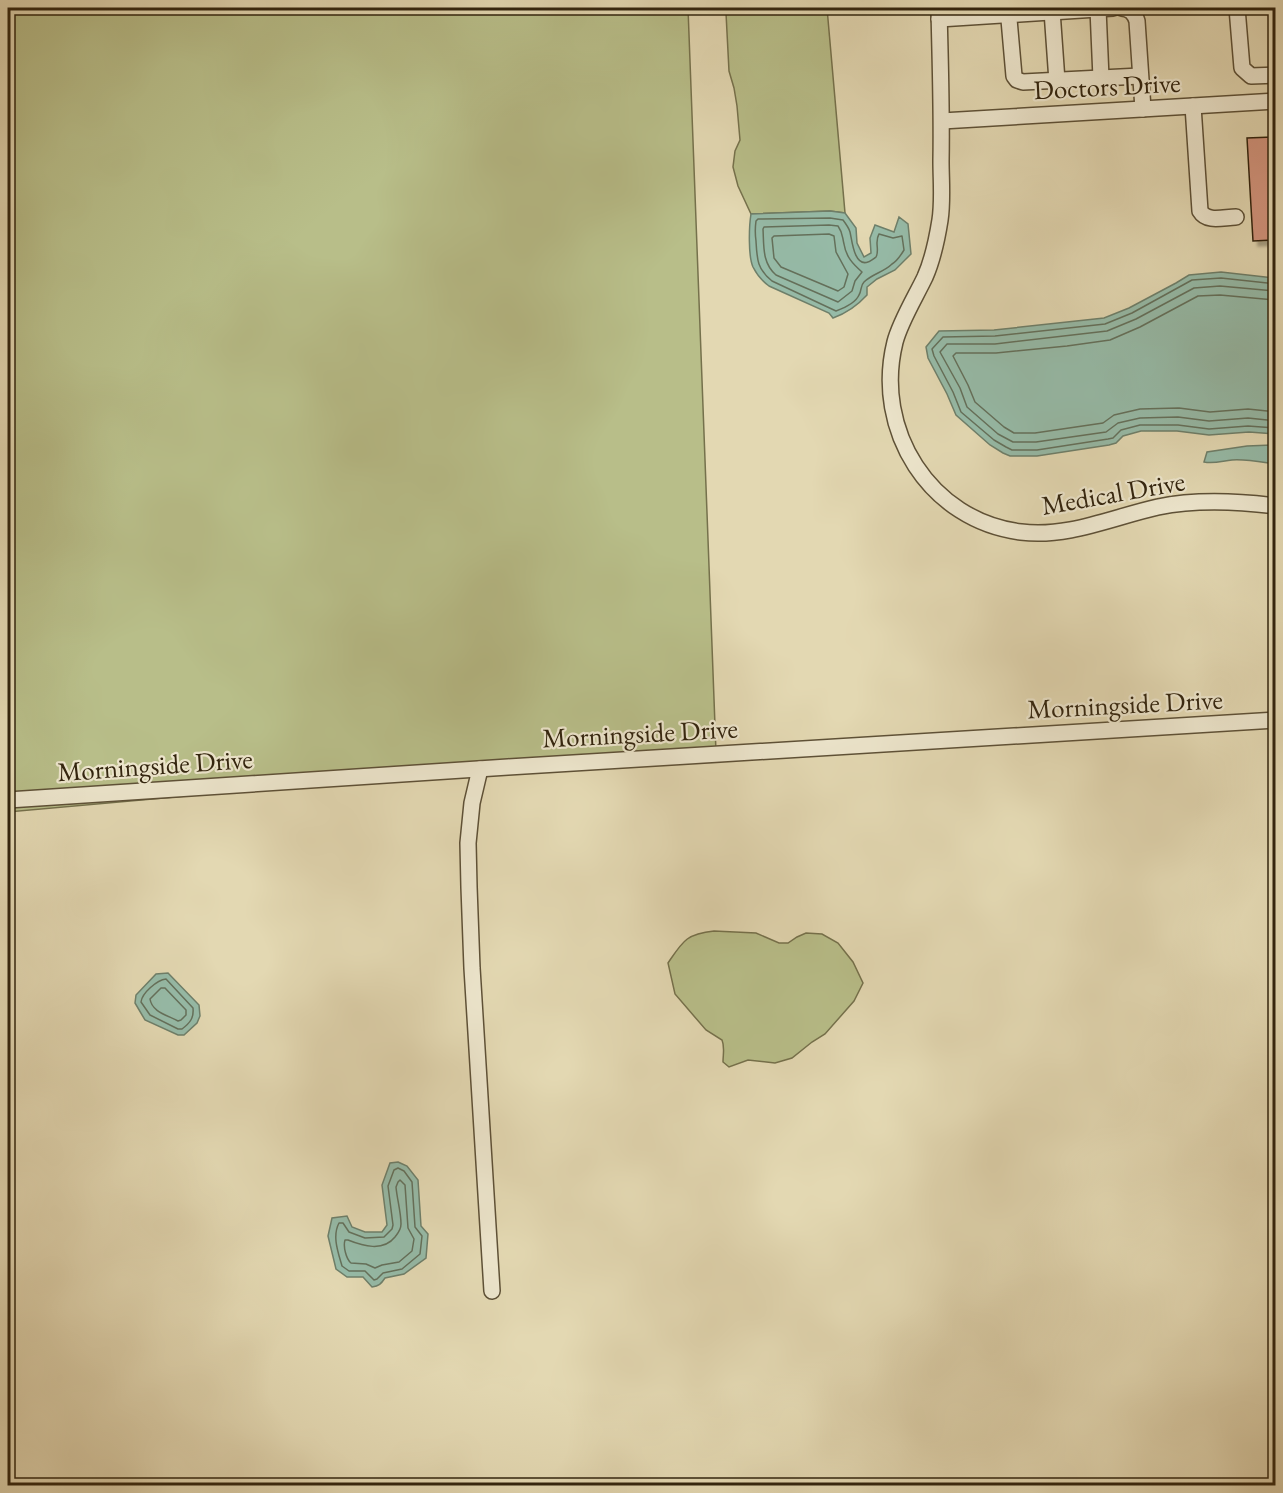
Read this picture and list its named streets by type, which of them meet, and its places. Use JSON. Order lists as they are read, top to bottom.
{
  "streets": {
    "street": ["Doctors Drive", "Medical Drive", "Morningside Drive"]
  },
  "crossings": [
    ["Doctors Drive", "Medical Drive"]
  ]
}
